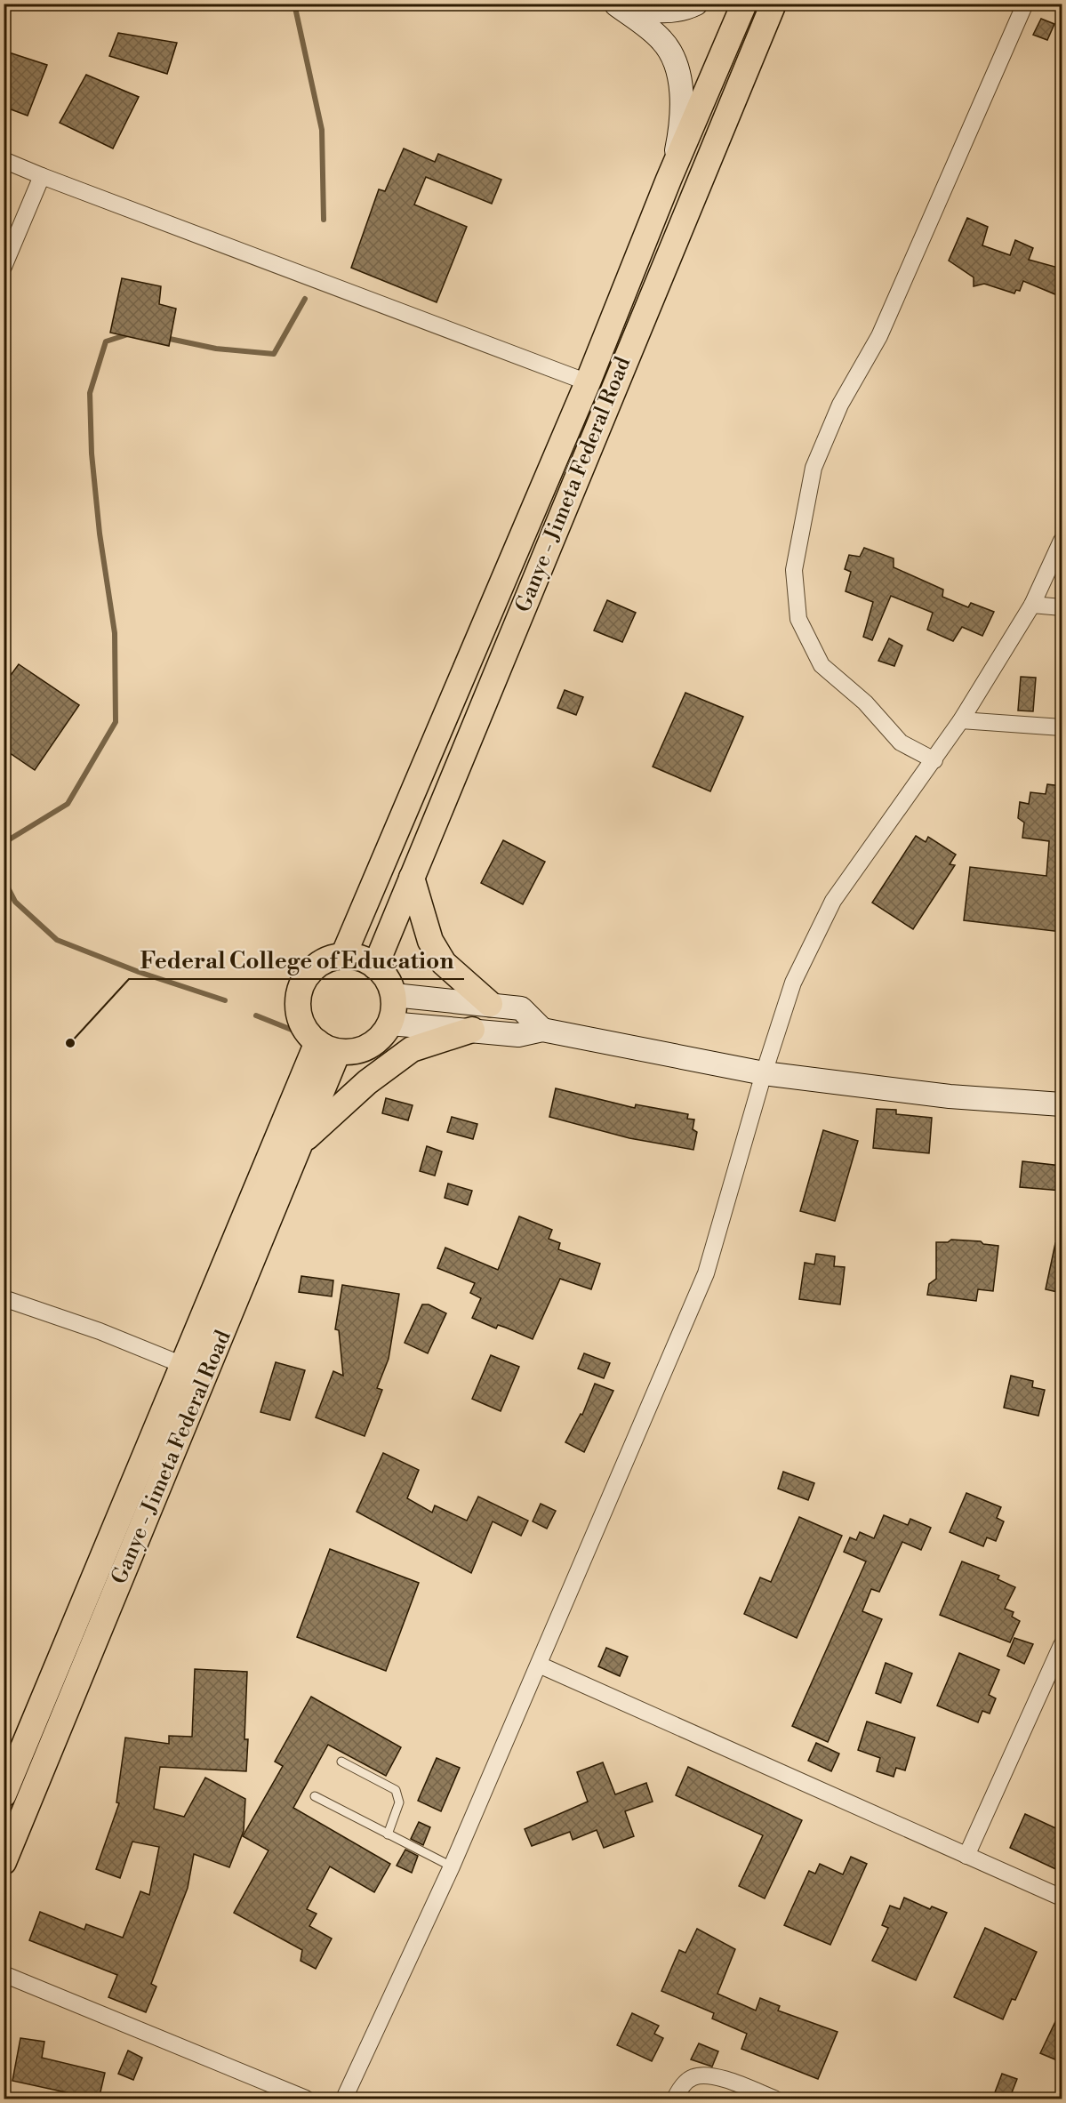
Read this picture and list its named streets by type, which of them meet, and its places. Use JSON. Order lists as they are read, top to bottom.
{
  "streets": {
    "main road": ["Ganye - Jimeta Federal Road"]
  },
  "places": ["Federal College of Education"]
}
